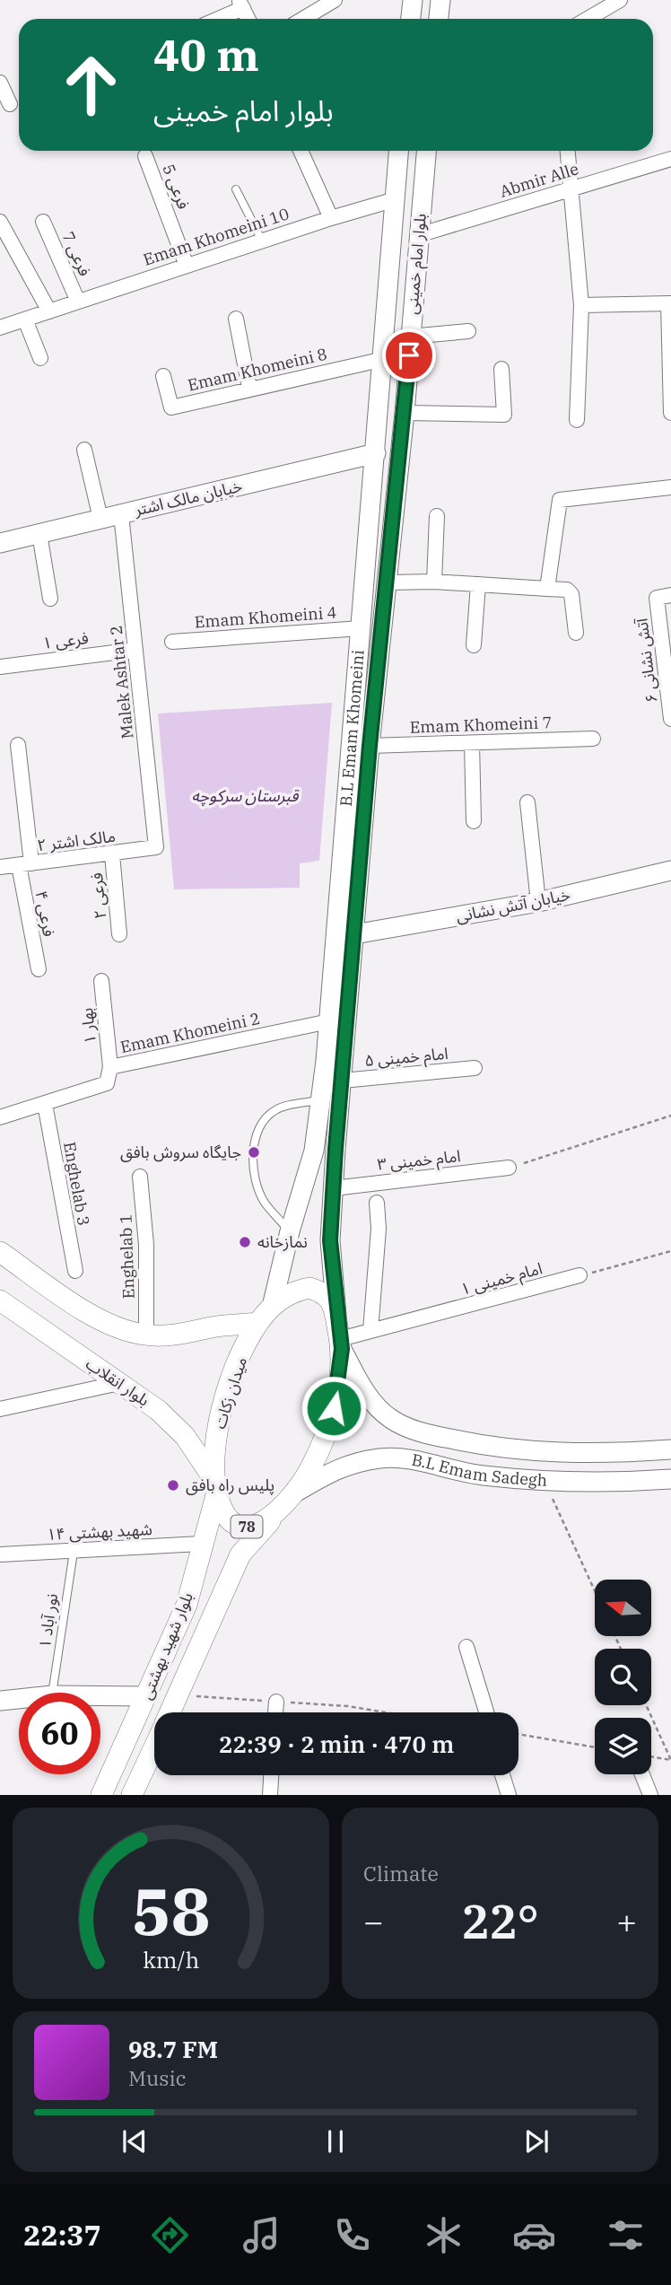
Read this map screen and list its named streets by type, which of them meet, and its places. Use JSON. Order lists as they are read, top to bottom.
{
  "streets": {
    "main road": [
      "بلوار امام خمینی",
      "خیابان مالک اشتر",
      "B.L Emam Khomeini",
      "خیابان آتش نشانی",
      "بلوار انقلاب",
      "میدان زکات",
      "B.L Emam Sadegh",
      "78",
      "بلوار شهید بهشتی"
    ],
    "street": [
      "Abmir Alle",
      "فرعی 5",
      "Emam Khomeini 10",
      "فرعی 7",
      "Emam Khomeini 8",
      "Emam Khomeini 4",
      "فرعی ۱",
      "آتش نشانی ۶",
      "Malek Ashtar 2",
      "Emam Khomeini 7",
      "مالک اشتر ۲",
      "فرعی ۲",
      "فرعی ۴",
      "بهار ۱",
      "Emam Khomeini 2",
      "امام خمینی ۵",
      "امام خمینی ۳",
      "Enghelab 3",
      "Enghelab 1",
      "امام خمینی ۱",
      "شهید بهشتی ۱۴"
    ],
    "lane": ["نور آباد ۱"]
  },
  "crossings": [
    ["Abmir Alle", "بلوار امام خمینی"],
    ["فرعی 5", "Emam Khomeini 10"],
    ["Emam Khomeini 10", "فرعی 7"],
    ["Emam Khomeini 10", "B.L Emam Khomeini"],
    ["بلوار امام خمینی", "Emam Khomeini 7"],
    ["بلوار امام خمینی", "خیابان آتش نشانی"],
    ["بلوار امام خمینی", "امام خمینی ۵"],
    ["بلوار امام خمینی", "امام خمینی ۳"],
    ["بلوار امام خمینی", "امام خمینی ۱"],
    ["بلوار امام خمینی", "میدان زکات"],
    ["Emam Khomeini 8", "B.L Emam Khomeini"],
    ["خیابان مالک اشتر", "Malek Ashtar 2"],
    ["خیابان مالک اشتر", "B.L Emam Khomeini"],
    ["Emam Khomeini 4", "B.L Emam Khomeini"],
    ["فرعی ۱", "Malek Ashtar 2"],
    ["Malek Ashtar 2", "مالک اشتر ۲"],
    ["Malek Ashtar 2", "فرعی ۲"],
    ["B.L Emam Khomeini", "Emam Khomeini 2"],
    ["B.L Emam Khomeini", "میدان زکات"],
    ["مالک اشتر ۲", "فرعی ۲"],
    ["مالک اشتر ۲", "فرعی ۴"],
    ["بهار ۱", "Emam Khomeini 2"],
    ["Emam Khomeini 2", "Enghelab 3"],
    ["امام خمینی ۱", "میدان زکات"],
    ["بلوار انقلاب", "میدان زکات"],
    ["بلوار انقلاب", "بلوار شهید بهشتی"],
    ["میدان زکات", "B.L Emam Sadegh"],
    ["میدان زکات", "بلوار شهید بهشتی"],
    ["شهید بهشتی ۱۴", "نور آباد ۱"],
    ["شهید بهشتی ۱۴", "بلوار شهید بهشتی"]
  ],
  "parks": ["قبرستان سرکوچه"],
  "places": ["جایگاه سروش بافق", "نمازخانه", "پلیس راه بافق"],
  "north": "left",
  "page": {
    "turn": ["40 m", "بلوار امام خمینی"],
    "limit": "60",
    "trip": "22:39 · 2 min · 470 m",
    "tile": "Climate",
    "heat": ["−", "22°", "+"],
    "song": ["98.7 FM", "Music"],
    "tabs": "22:37",
    "gauge": ["58", "km/h"]
  }
}
